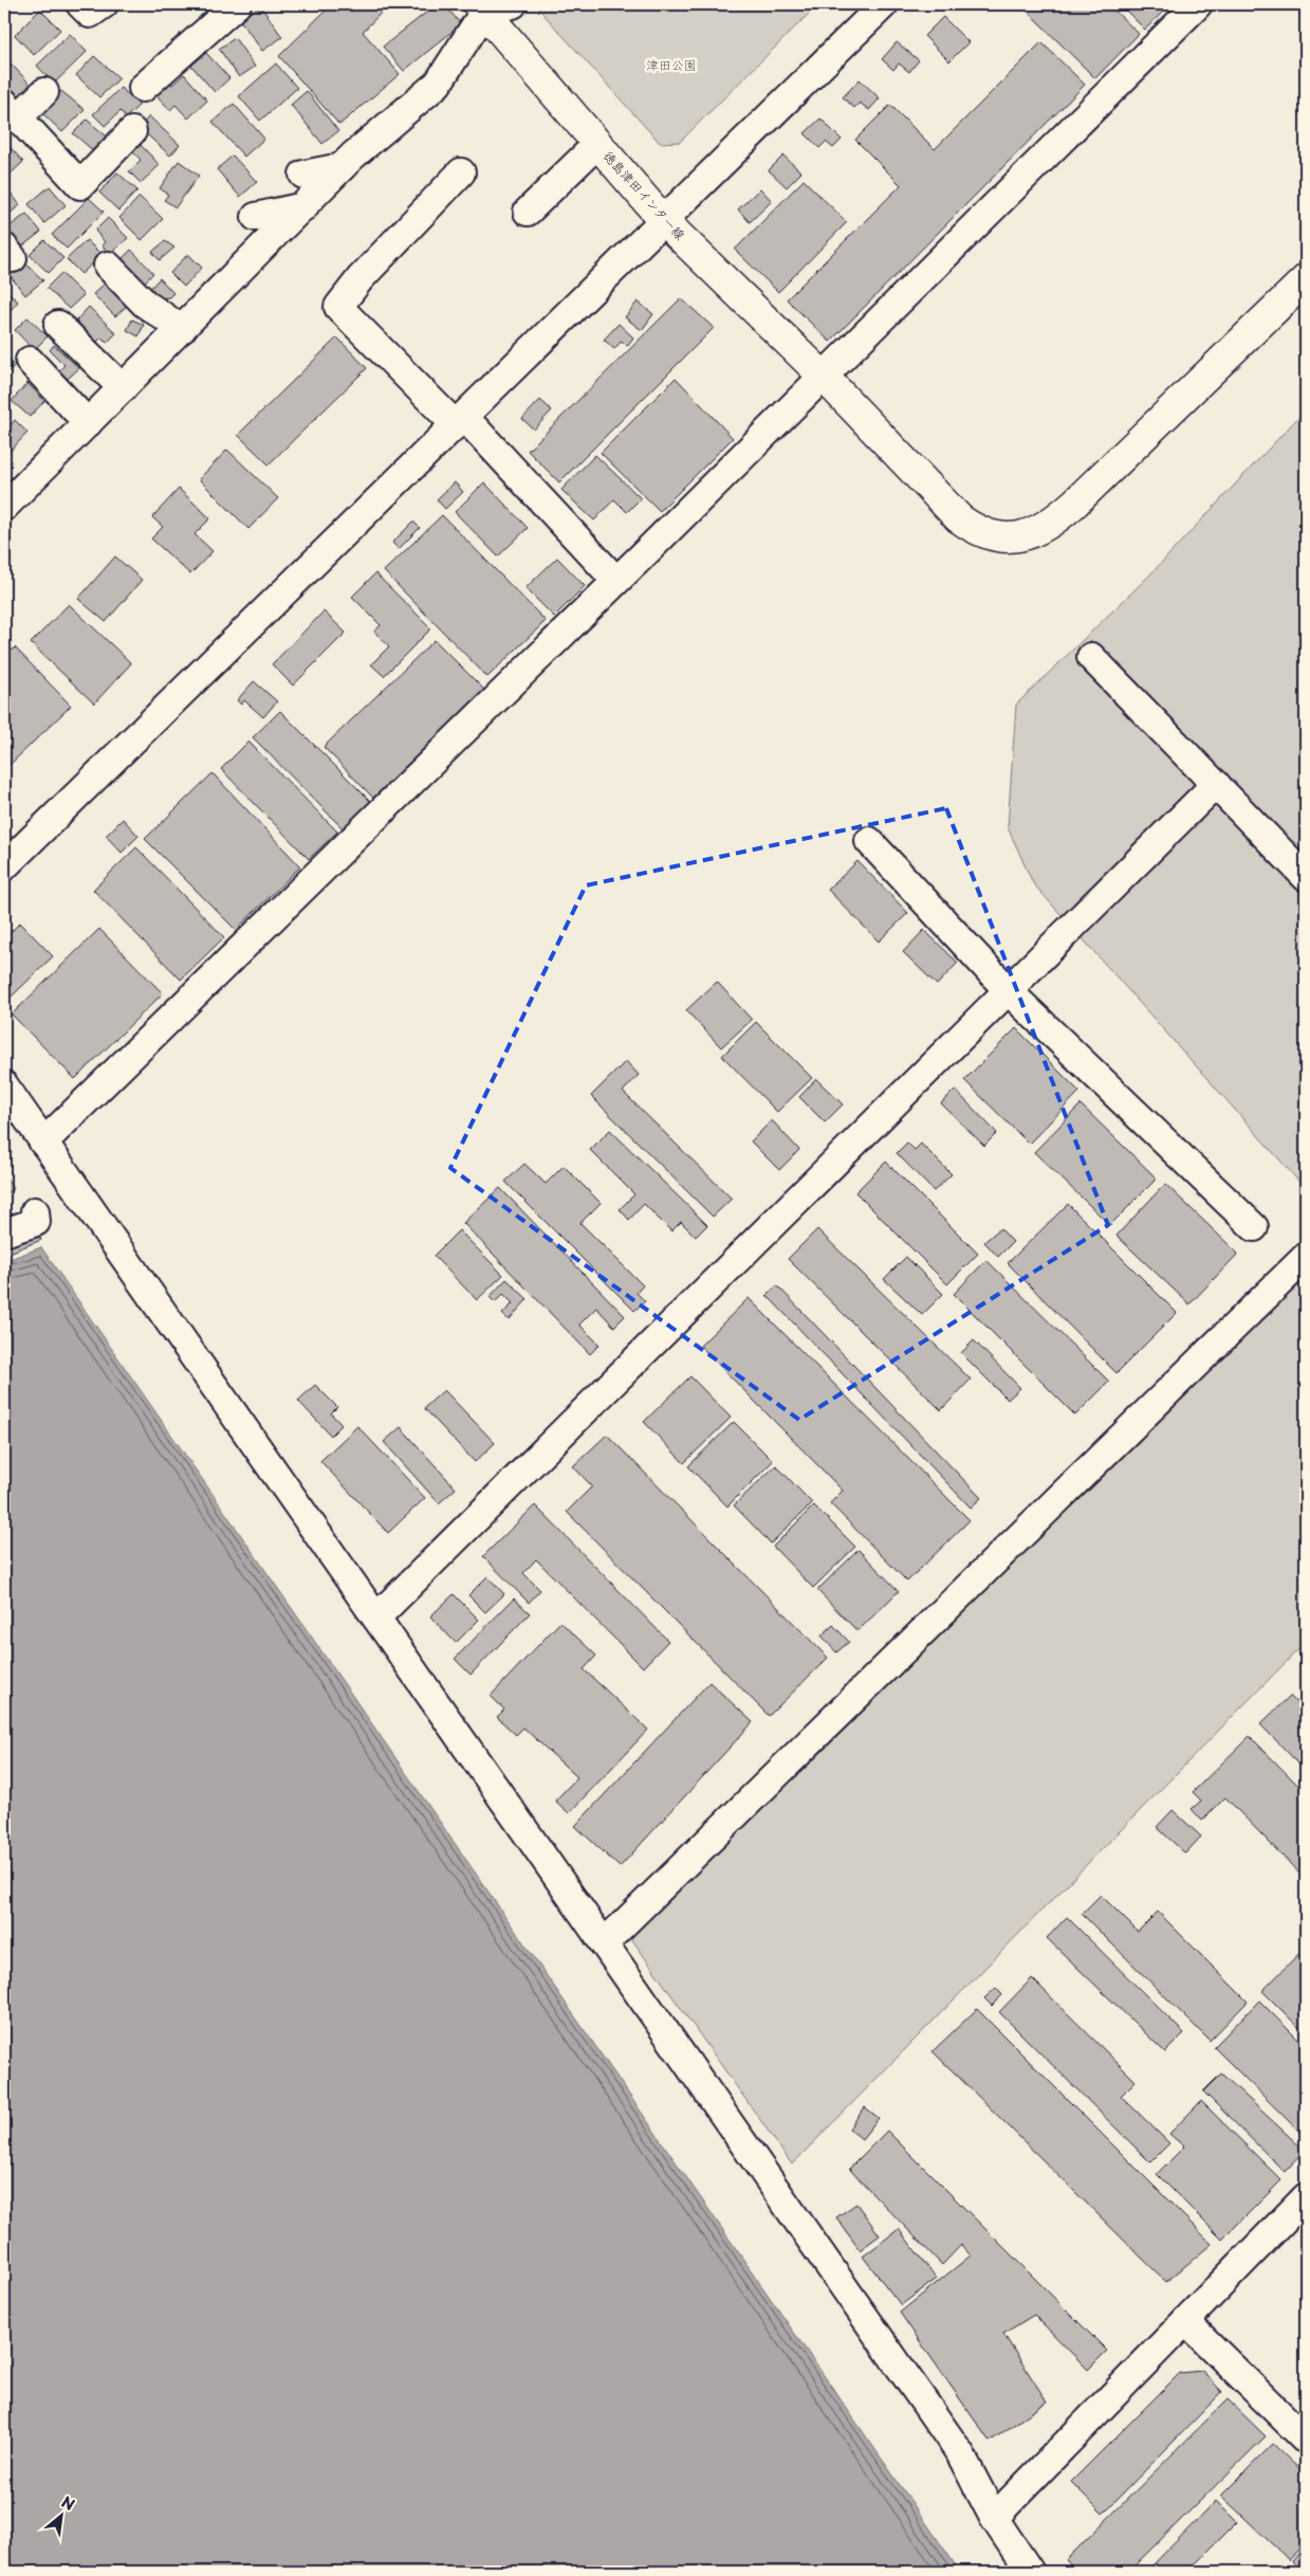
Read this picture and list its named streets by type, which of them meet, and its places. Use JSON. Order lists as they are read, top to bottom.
{
  "streets": {
    "main road": ["徳島津田インター線"]
  },
  "parks": ["津田公園"],
  "north": "top right"
}
